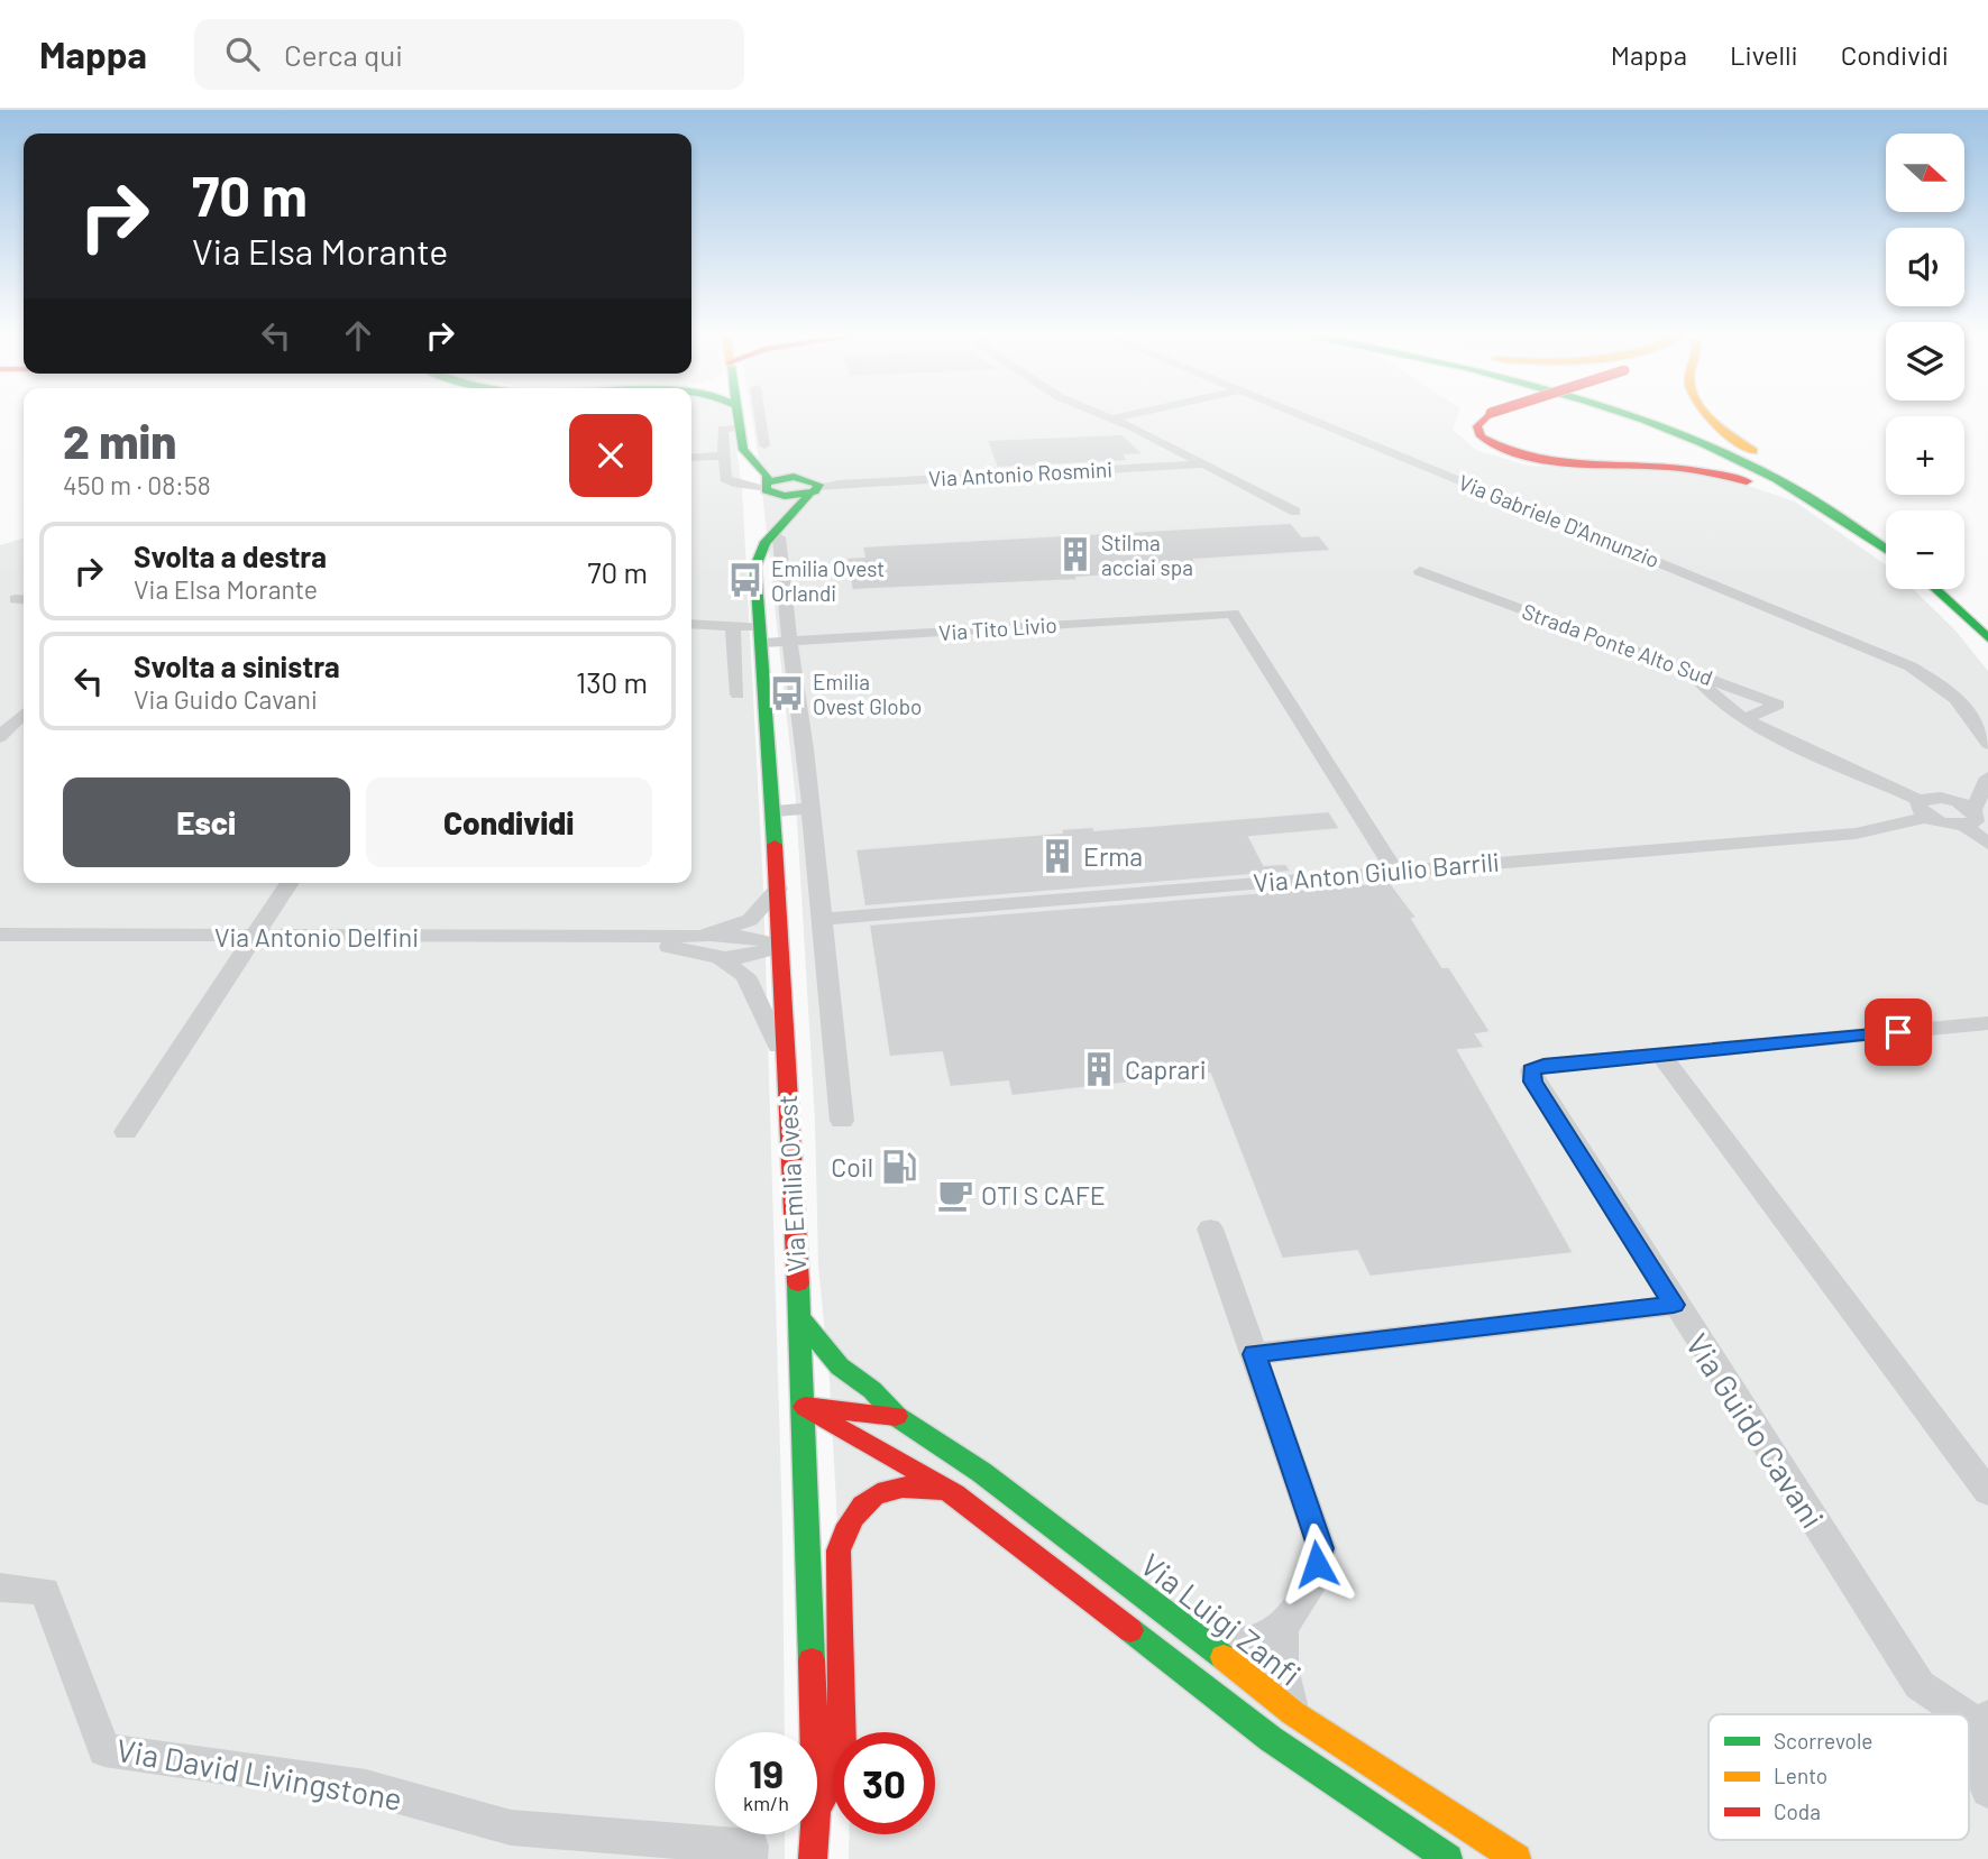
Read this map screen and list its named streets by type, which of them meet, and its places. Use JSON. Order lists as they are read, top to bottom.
{
  "streets": {
    "main road": ["Via Emilia Ovest", "Via Luigi Zanfi"],
    "street": [
      "Via Antonio Rosmini",
      "Via Gabriele D'Annunzio",
      "Via Tito Livio",
      "Strada Ponte Alto Sud",
      "Via Anton Giulio Barrili",
      "Via Antonio Delfini",
      "Via Guido Cavani",
      "Via David Livingstone"
    ]
  },
  "crossings": [
    ["Via Antonio Rosmini", "Via Emilia Ovest"],
    ["Via Tito Livio", "Via Anton Giulio Barrili"],
    ["Via Tito Livio", "Via Emilia Ovest"],
    ["Via Anton Giulio Barrili", "Via Emilia Ovest"]
  ],
  "places": {
    "building": ["Stilma acciai spa", "Erma", "Caprari"],
    "bus stop": ["Emilia Ovest Orlandi", "Emilia Ovest Globo"],
    "fuel station": ["Coil"],
    "cafe": ["OTI S CAFE"]
  },
  "legend": ["Scorrevole", "Lento", "Coda"],
  "north": "right",
  "page": {
    "header": "Mappa",
    "search": "Cerca qui",
    "nav": ["Mappa", "Livelli", "Condividi"],
    "map_buttons": ["+", "−"],
    "turn": ["70 m", "Via Elsa Morante"],
    "heading": ["2 min", "450 m · 08:58"],
    "list": [
      {
        "name": "Svolta a destra",
        "note": "Via Elsa Morante",
        "value": "70 m"
      },
      {
        "name": "Svolta a sinistra",
        "note": "Via Guido Cavani",
        "value": "130 m"
      }
    ],
    "buttons": ["Esci", "Condividi"],
    "speed": "19 km/h",
    "limit": "30"
  }
}
